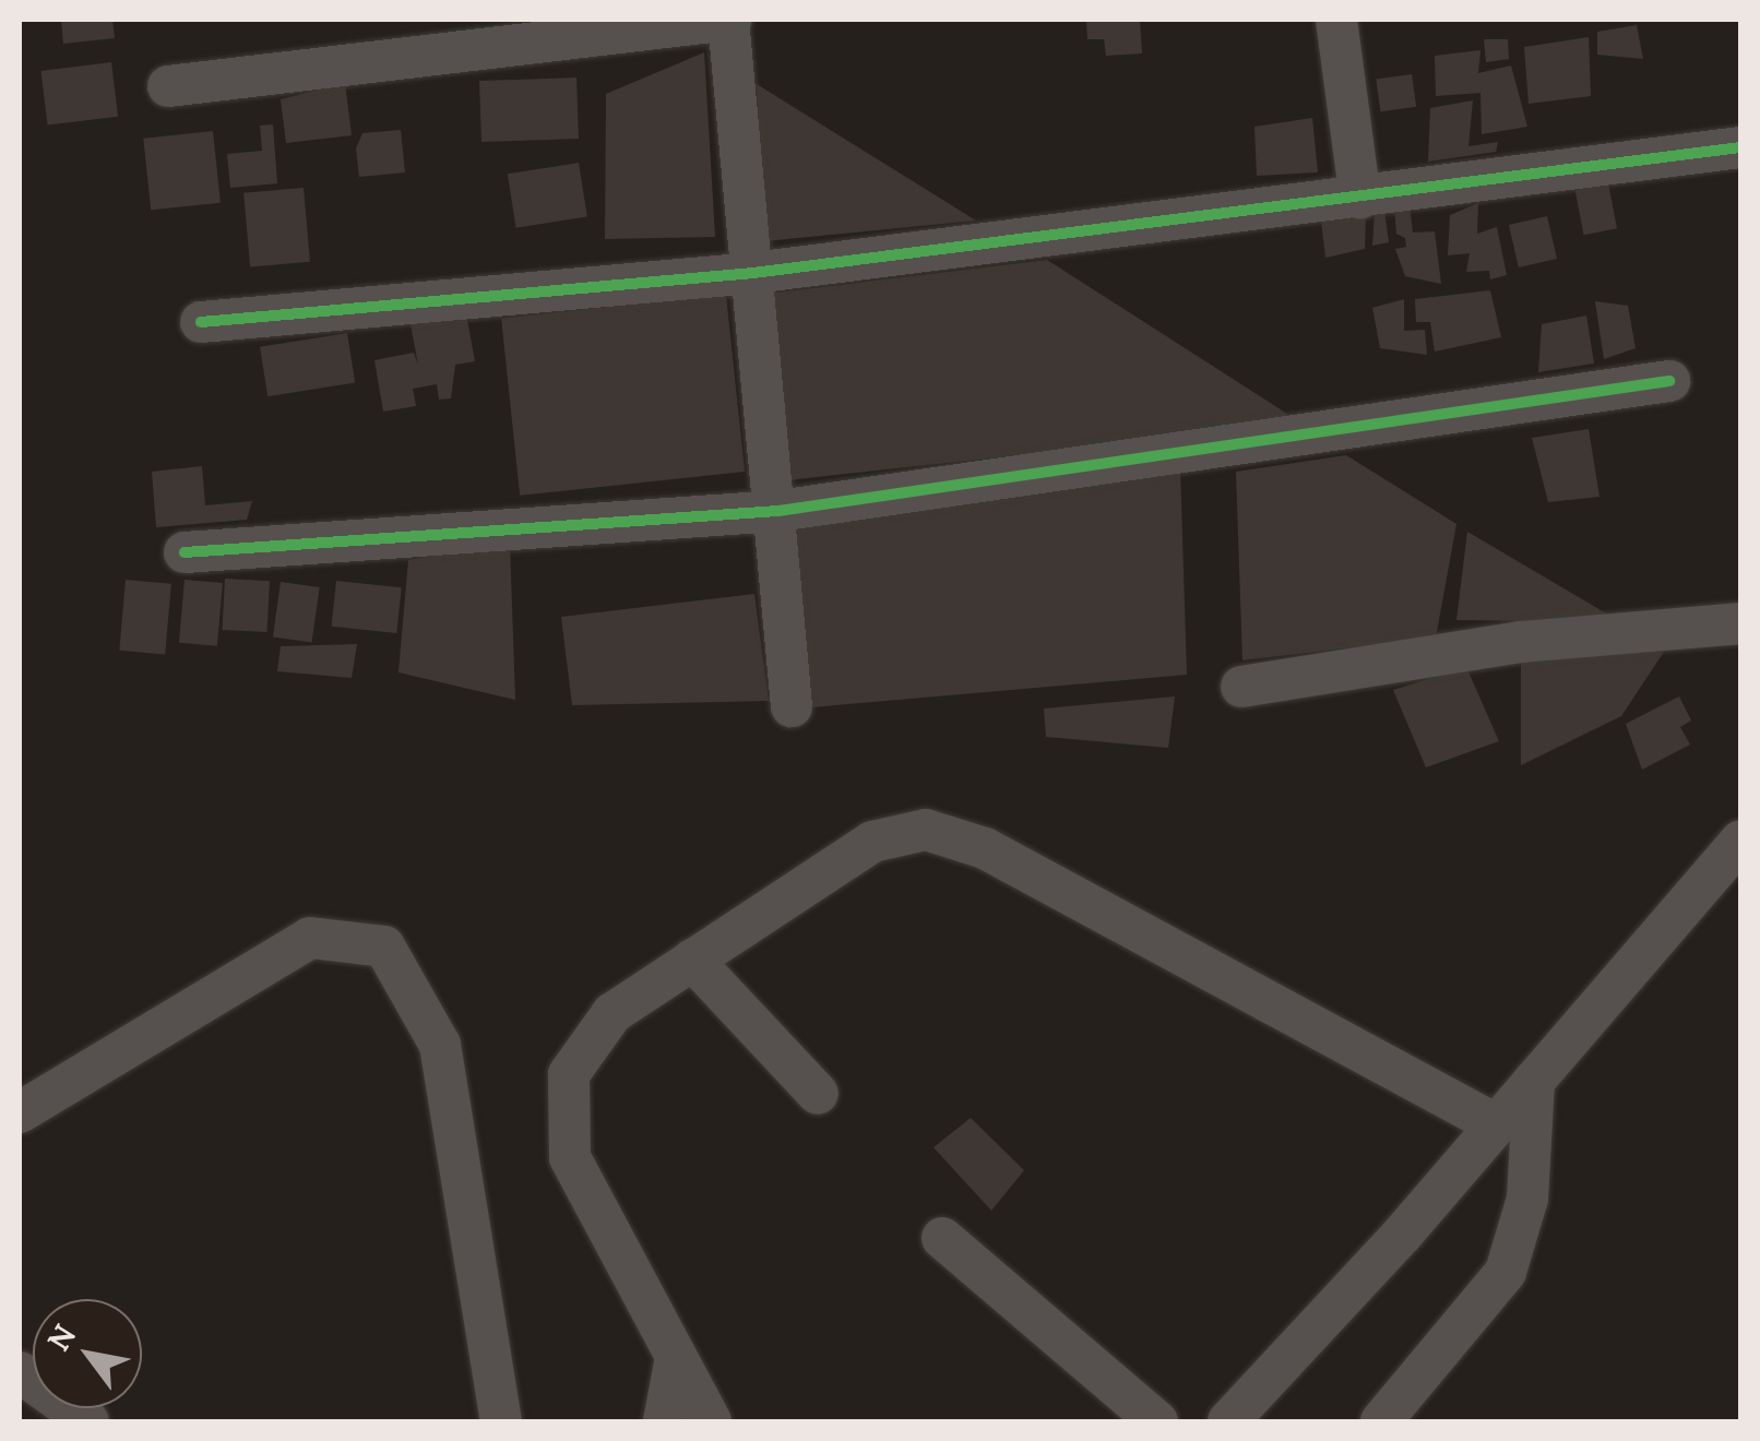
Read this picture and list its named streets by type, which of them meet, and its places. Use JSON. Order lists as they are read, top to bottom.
{
  "north": "top left"
}
